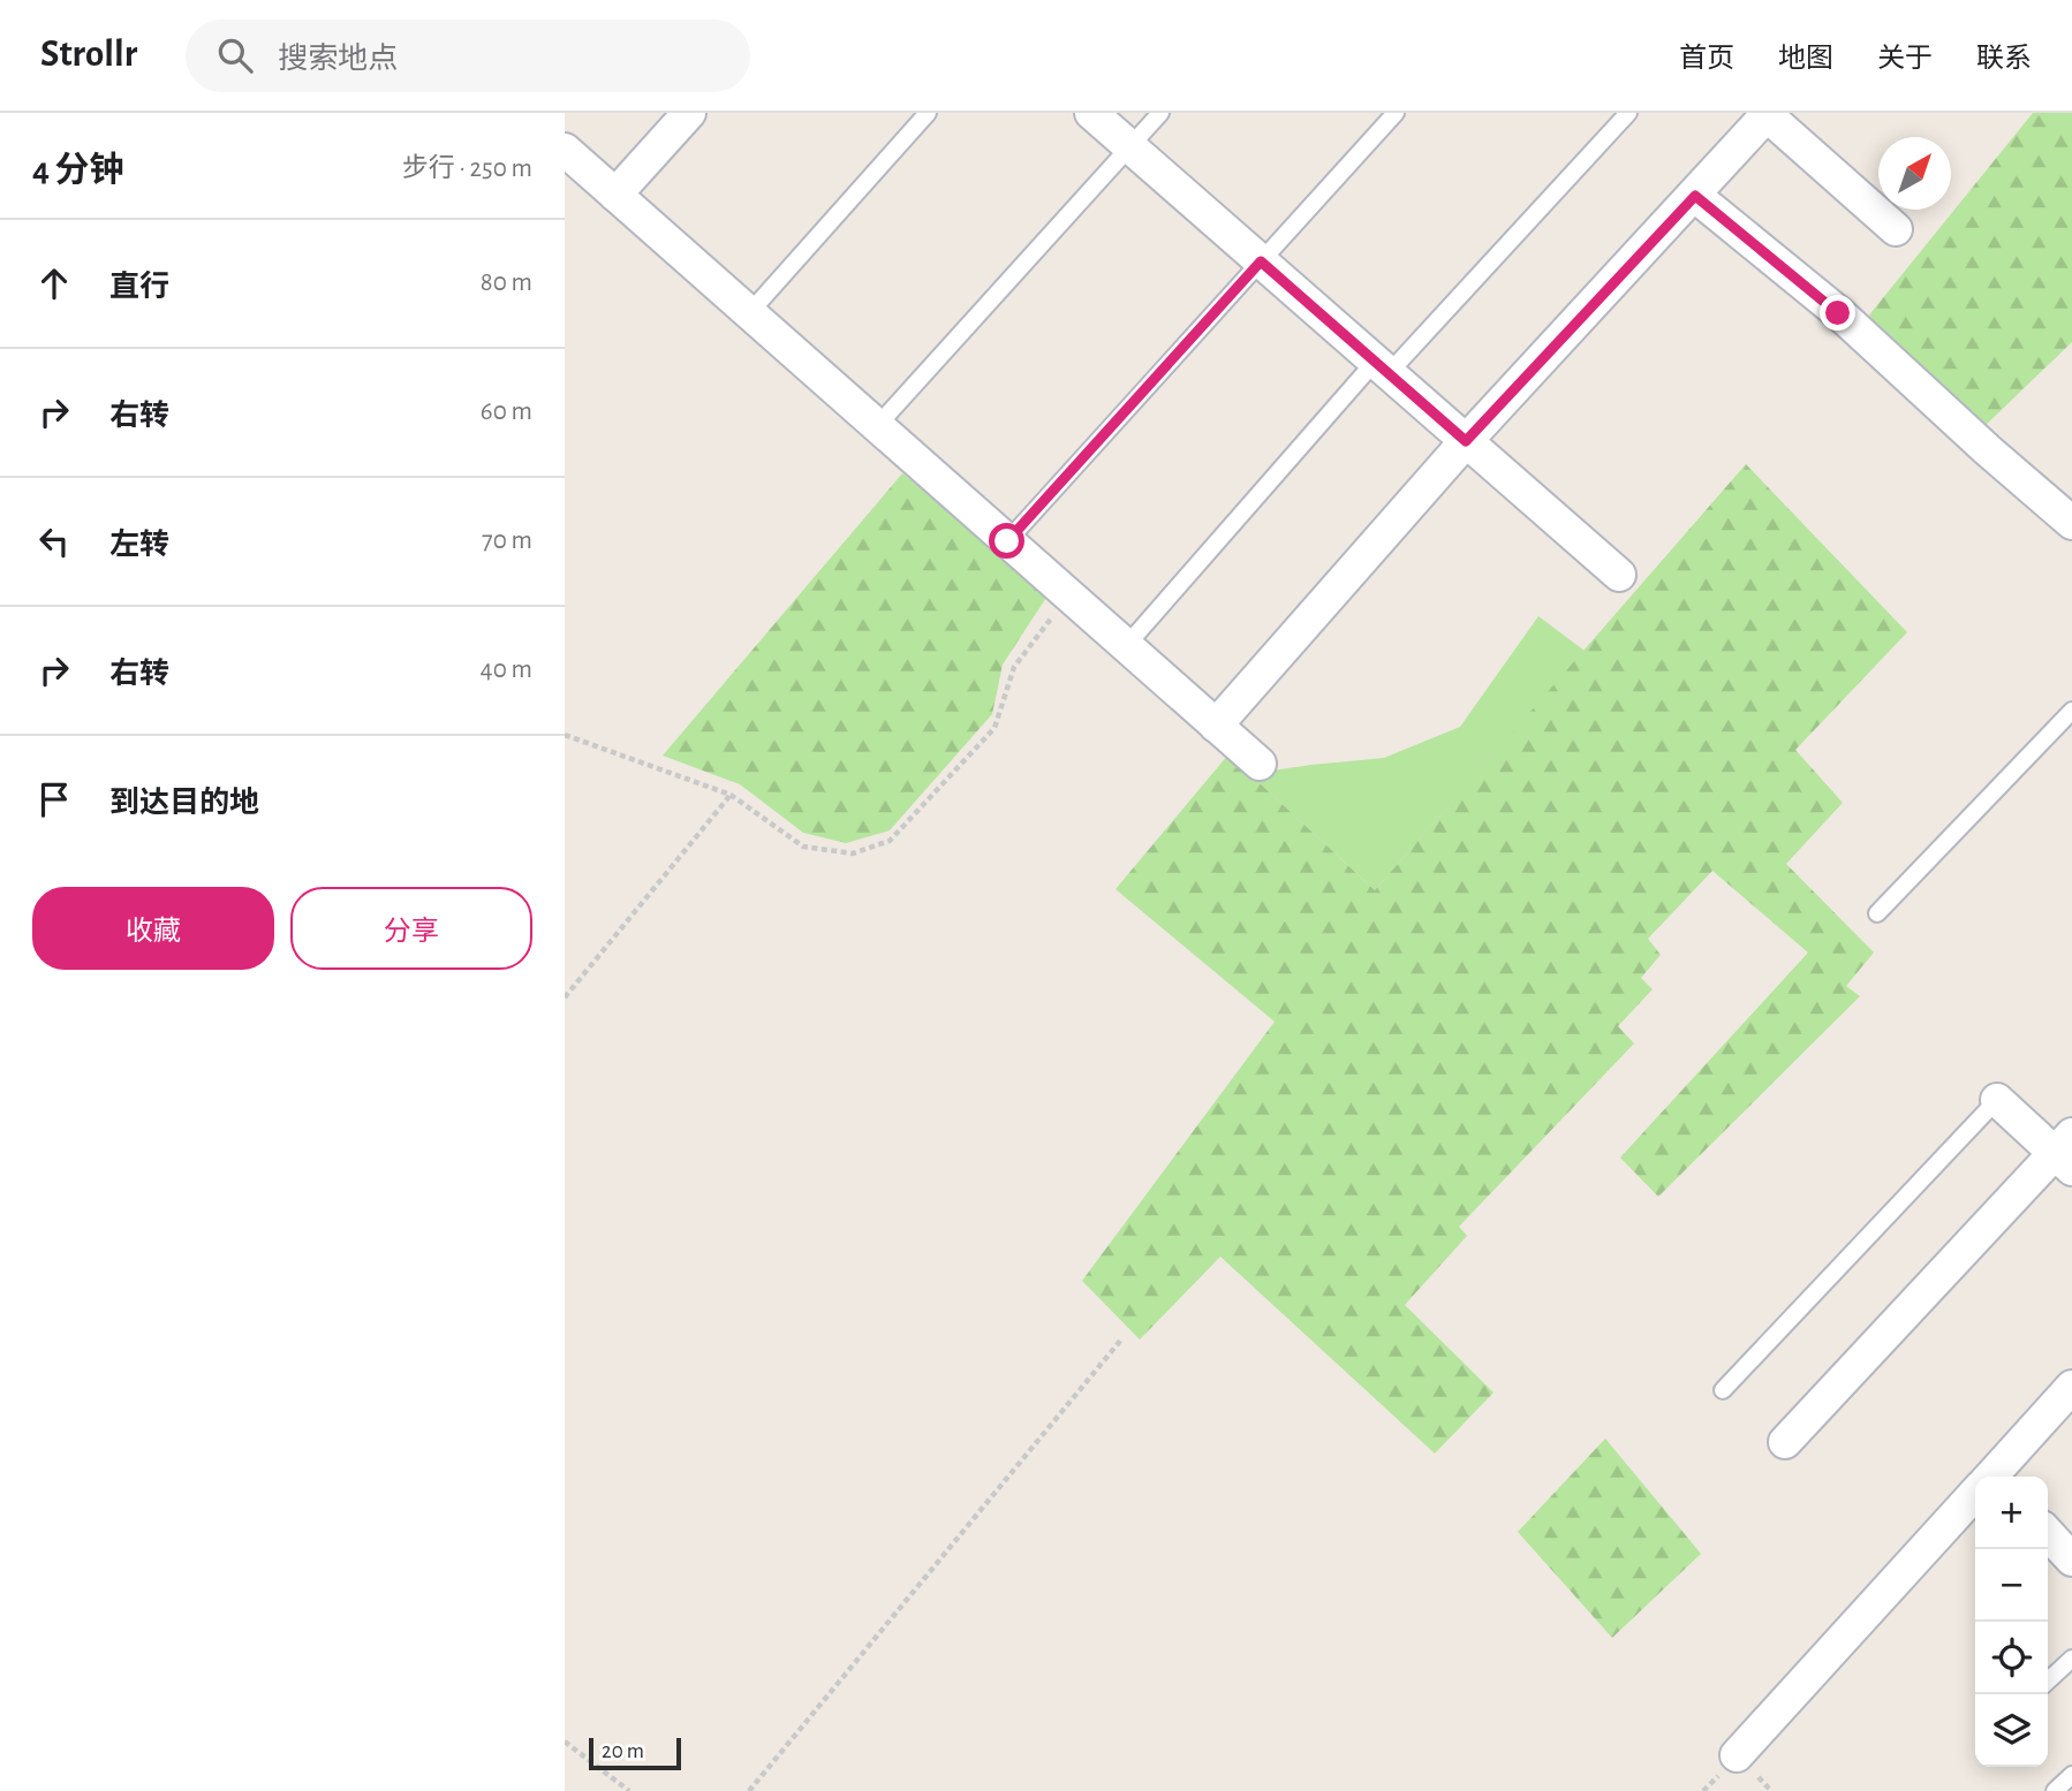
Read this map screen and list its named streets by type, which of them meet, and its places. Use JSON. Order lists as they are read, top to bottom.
{
  "scale_bar": "20 m",
  "north": "top right",
  "page": {
    "header": "Strollr",
    "search": "搜索地点",
    "nav": [
      "首页",
      "地图",
      "关于",
      "联系"
    ],
    "heading": ["4 分钟", "步行 · 250 m"],
    "list": [
      ["直行", "80 m"],
      ["右转", "60 m"],
      ["左转", "70 m"],
      ["右转", "40 m"],
      "到达目的地"
    ],
    "buttons": ["收藏", "分享"],
    "map_buttons": ["+", "−"],
    "scale": "20 m"
  }
}
